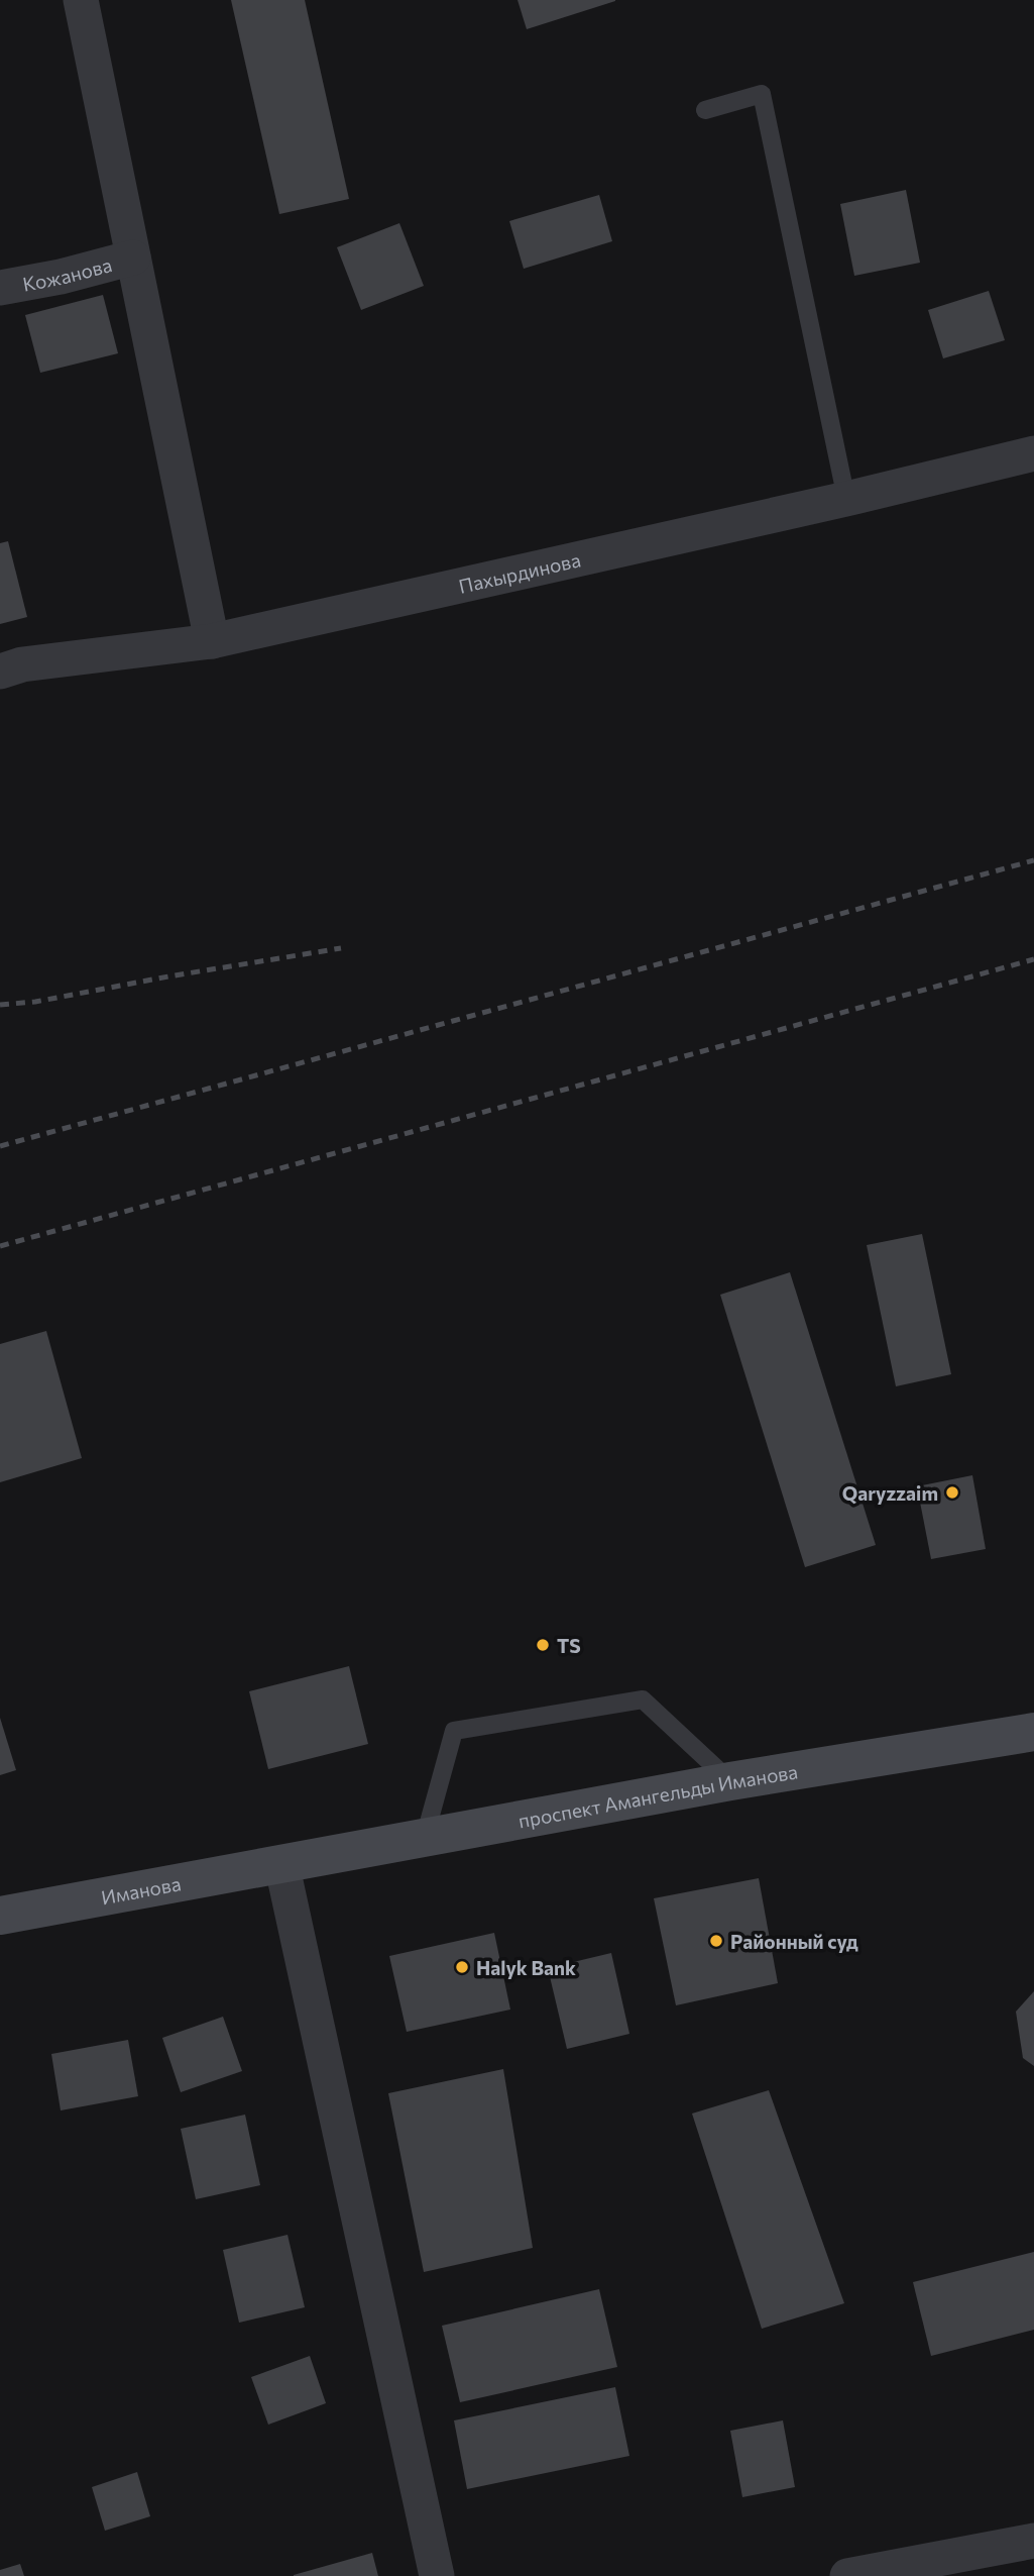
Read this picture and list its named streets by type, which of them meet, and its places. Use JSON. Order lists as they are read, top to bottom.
{
  "streets": {
    "main road": ["проспект Амангельды Иманова", "Иманова"],
    "street": ["Кожанова", "Пахырдинова"]
  },
  "crossings": [
    ["проспект Амангельды Иманова", "Иманова"]
  ],
  "places": [
    "Qaryzzaim",
    "TS",
    "Районный суд",
    "Halyk Bank"
  ]
}
